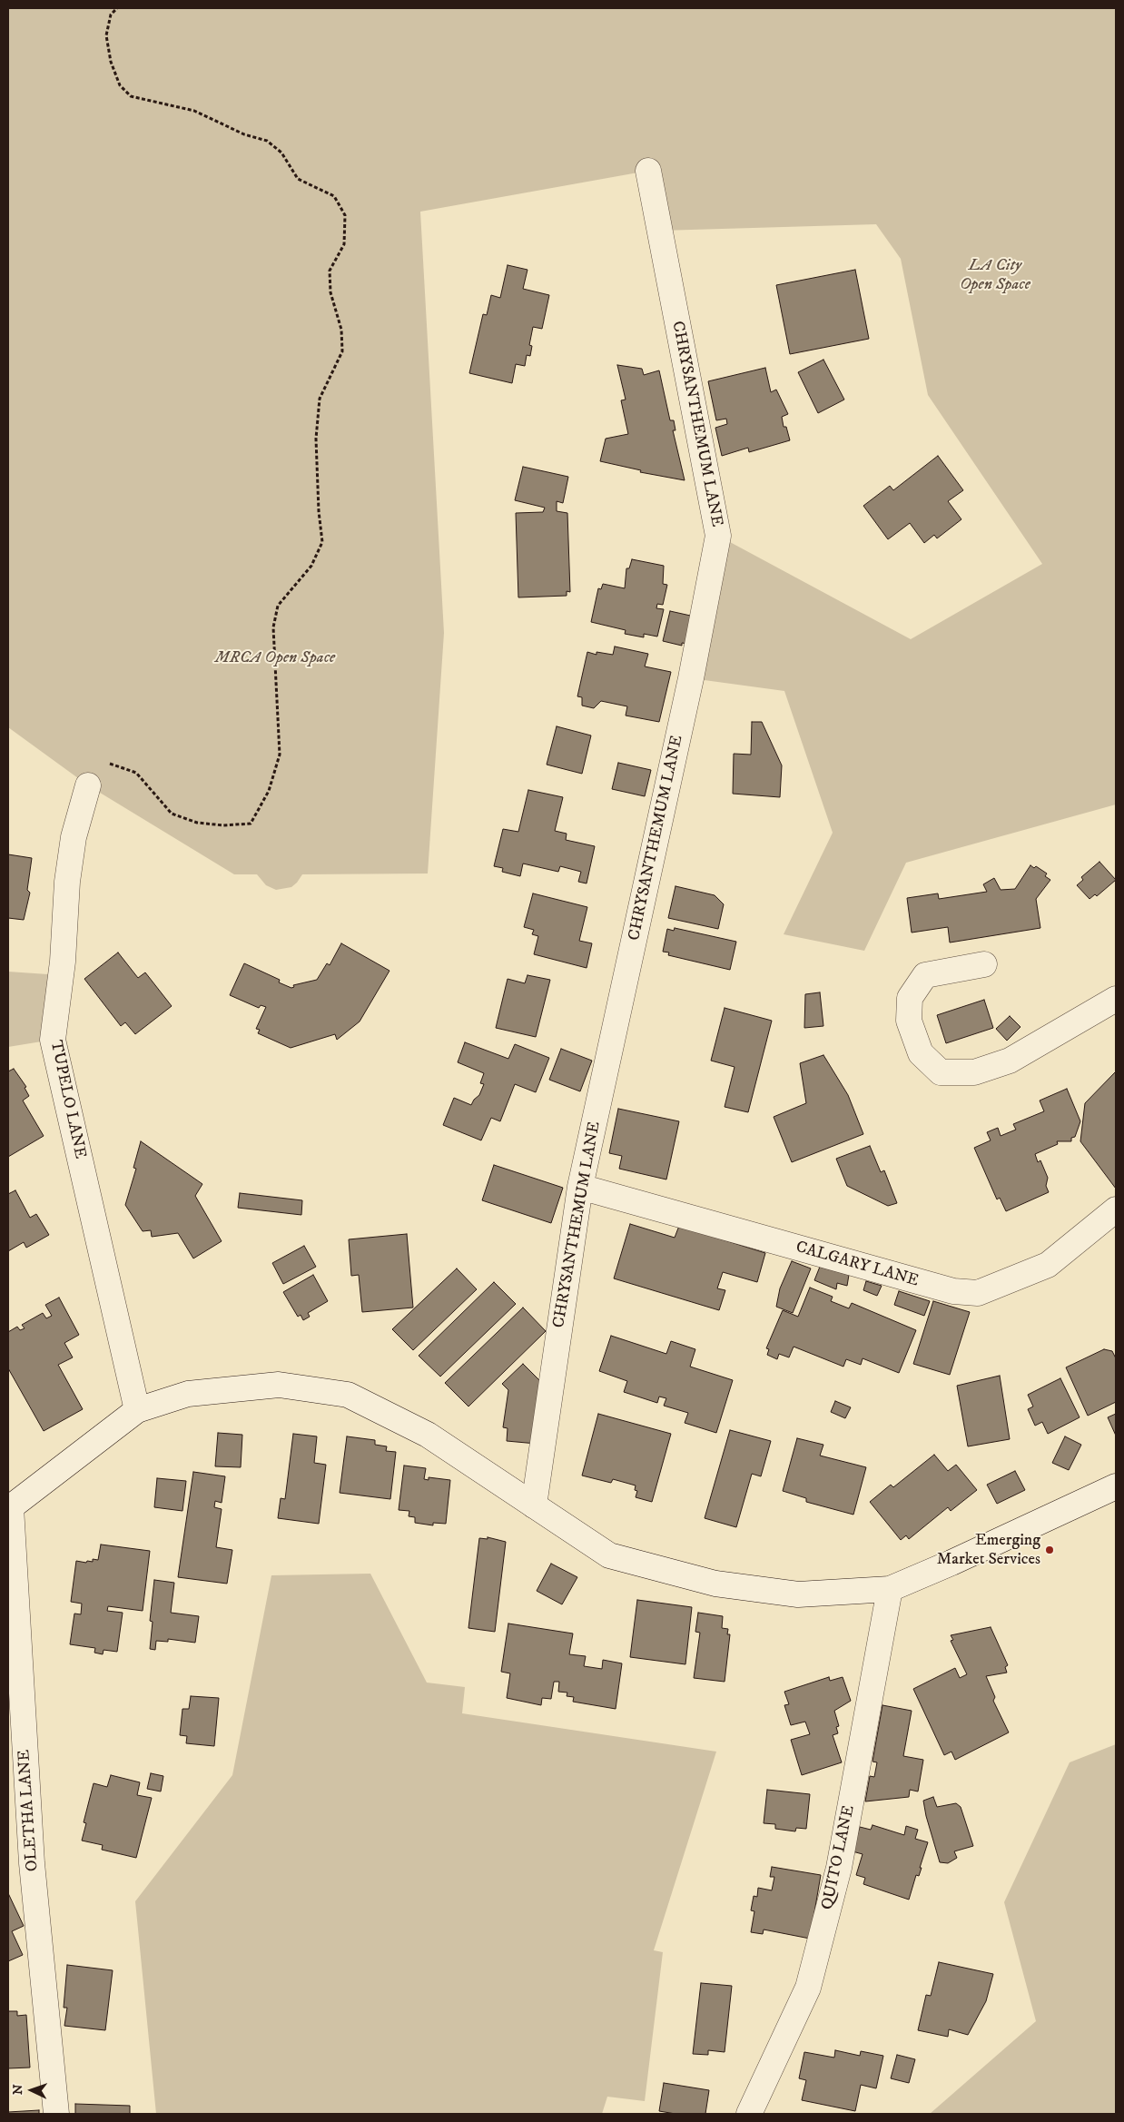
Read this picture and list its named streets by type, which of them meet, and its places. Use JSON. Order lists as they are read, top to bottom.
{
  "streets": {
    "street": [
      "CHRYSANTHEMUM LANE",
      "TUPELO LANE",
      "CALGARY LANE",
      "OLETHA LANE",
      "QUITO LANE"
    ]
  },
  "crossings": [
    ["CHRYSANTHEMUM LANE", "CALGARY LANE"]
  ],
  "parks": ["LA City Open Space", "MRCA Open Space"],
  "places": ["Emerging Market Services"],
  "north": "left"
}
